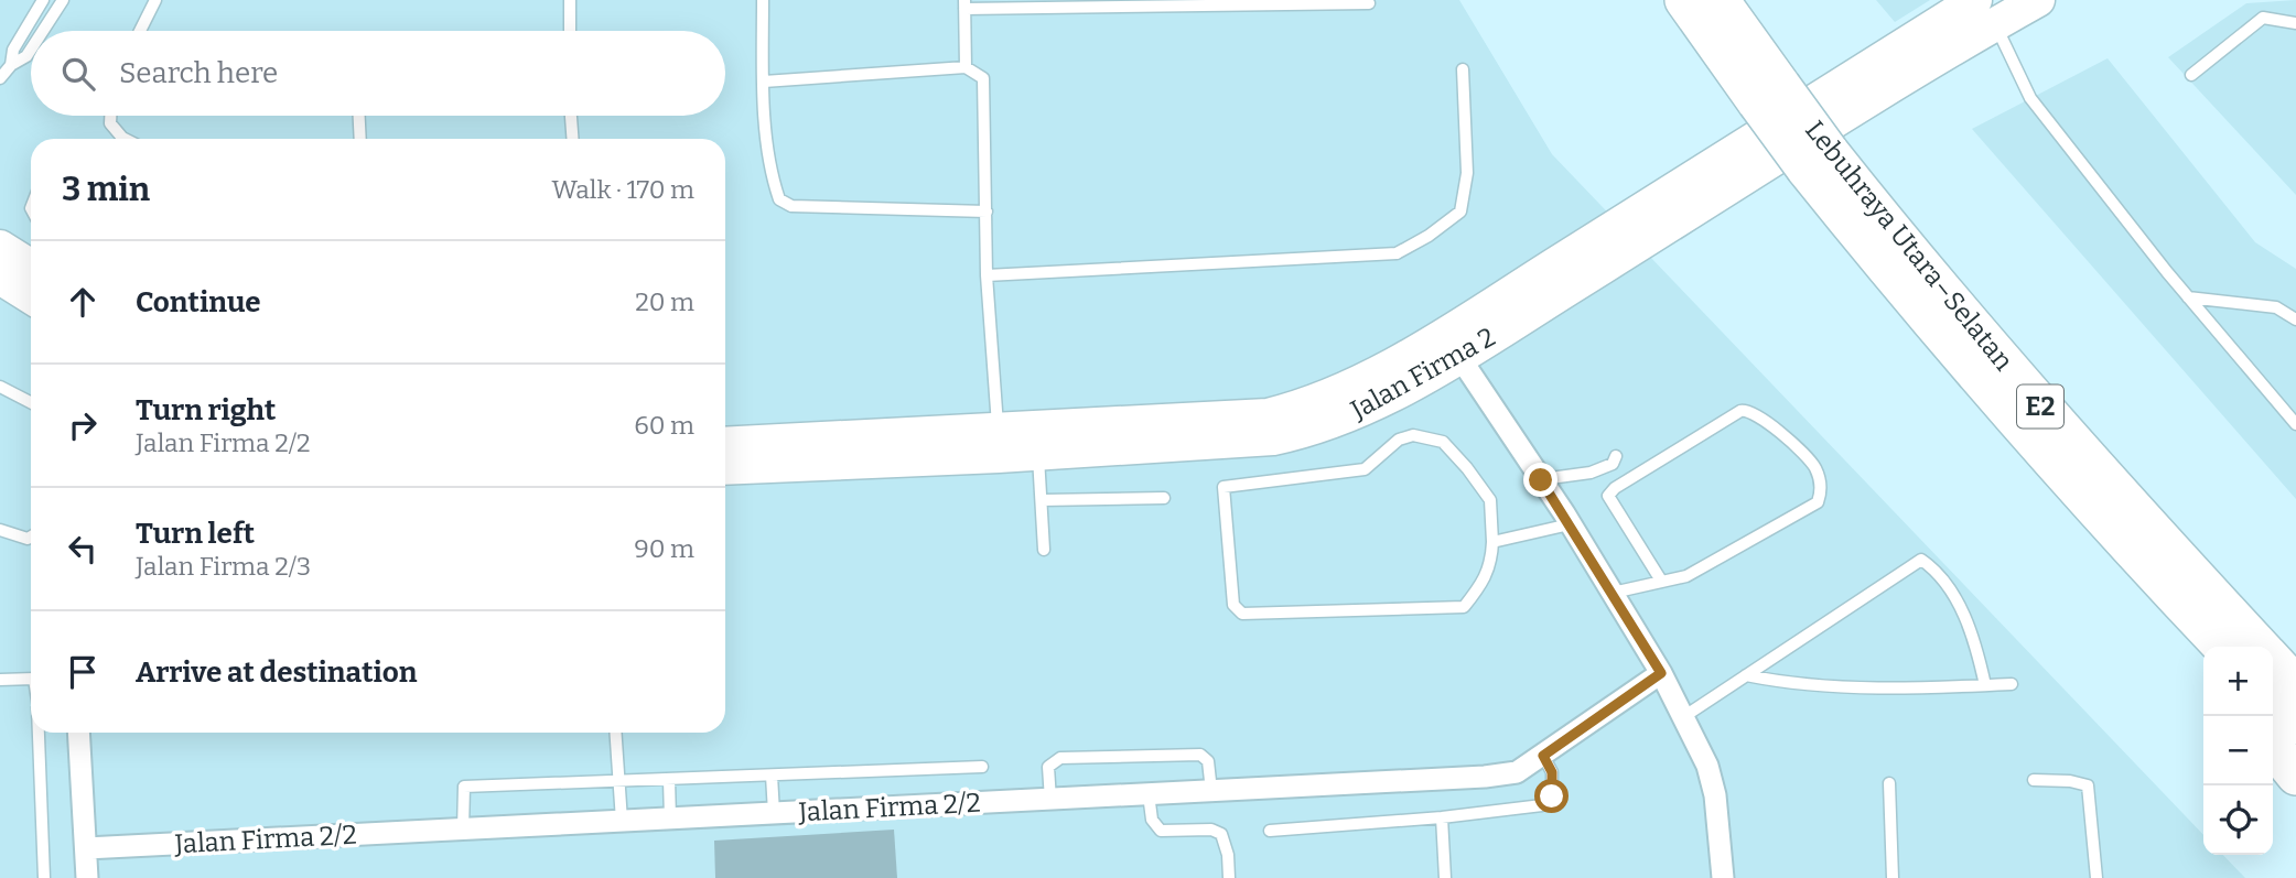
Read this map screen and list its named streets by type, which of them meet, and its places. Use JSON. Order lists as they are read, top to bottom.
{
  "streets": {
    "highway": ["Lebuhraya Utara–Selatan", "E2"],
    "main road": ["Jalan Firma 2"],
    "street": ["Jalan Firma 2/2"]
  },
  "page": {
    "search": "Search here",
    "heading": ["3 min", "Walk · 170 m"],
    "list": [
      ["Continue", "20 m"],
      ["Turn right", "Jalan Firma 2/2", "60 m"],
      ["Turn left", "Jalan Firma 2/3", "90 m"],
      "Arrive at destination"
    ],
    "map_buttons": ["+", "−"]
  }
}
